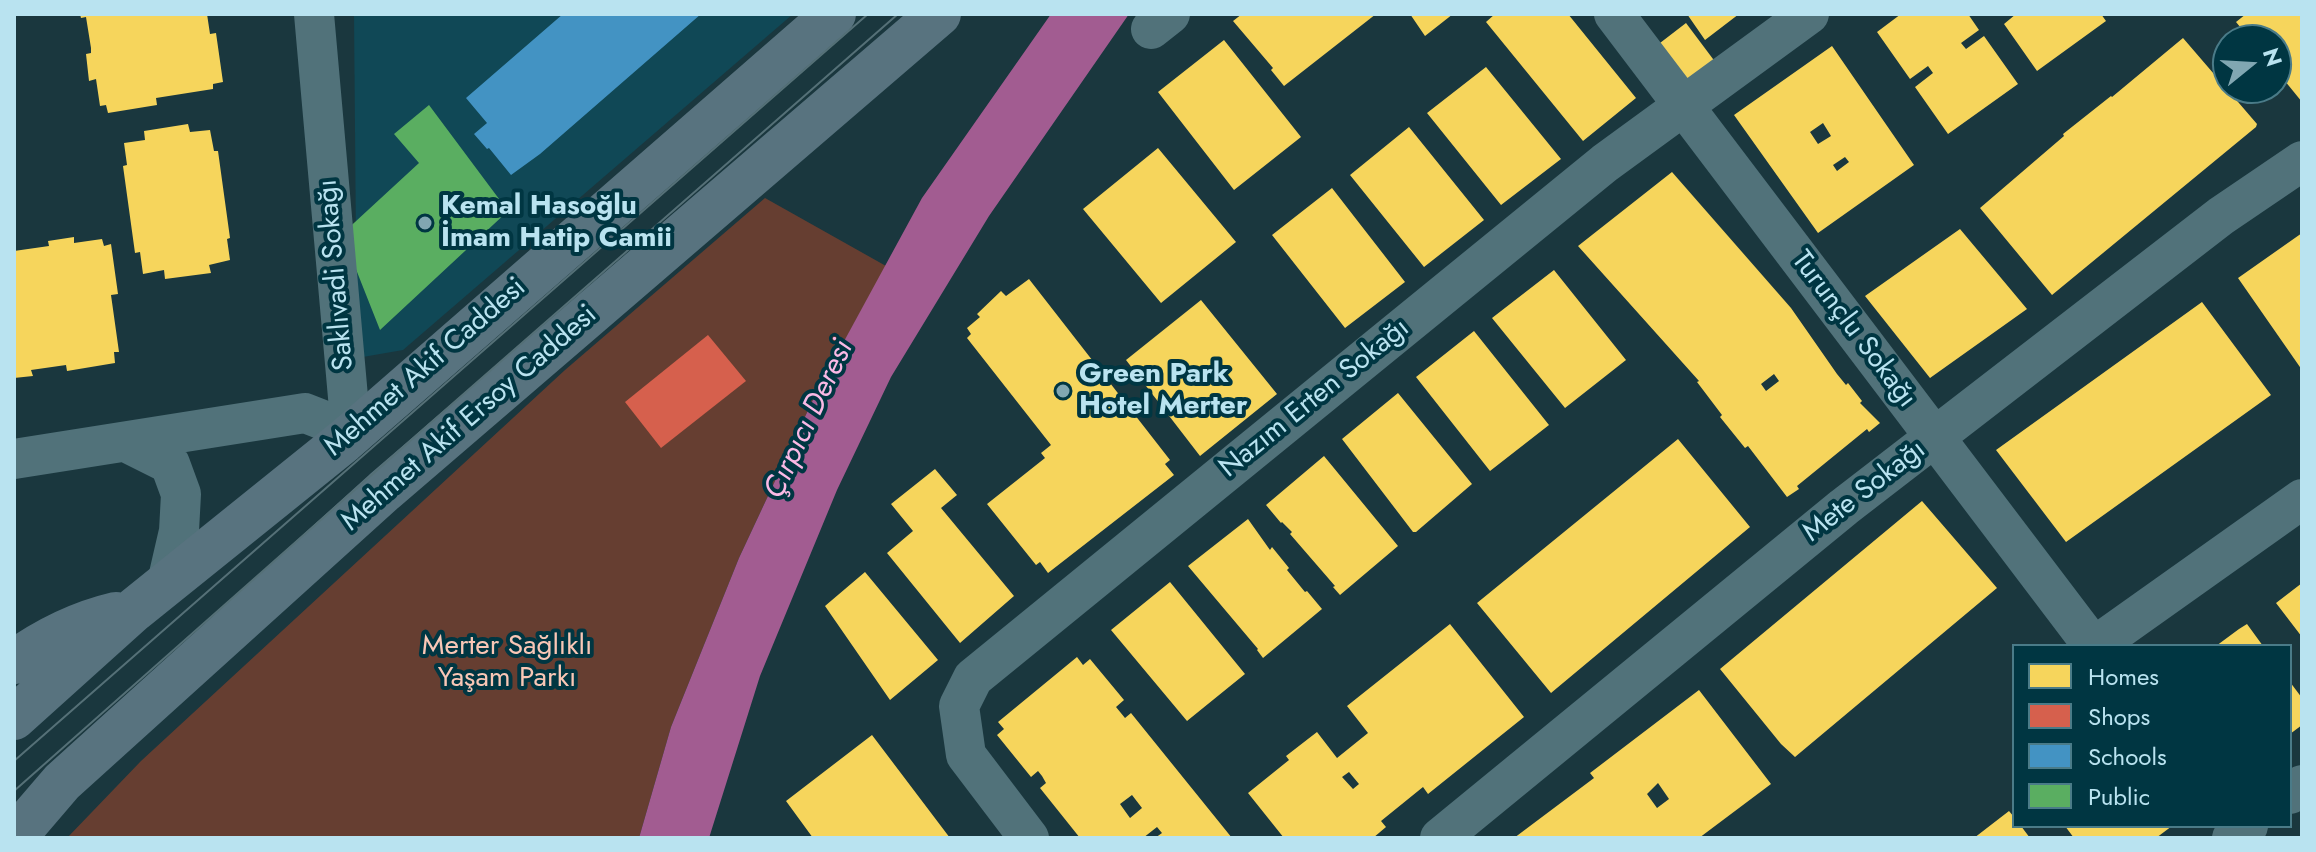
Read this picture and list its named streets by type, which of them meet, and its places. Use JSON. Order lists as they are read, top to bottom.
{
  "streets": {
    "main road": ["Mehmet Akif Caddesi", "Mehmet Akif Ersoy Caddesi"],
    "street": [
      "Saklıvadi Sokağı",
      "Turunçlu Sokağı",
      "Nazım Erten Sokağı",
      "Mete Sokağı"
    ]
  },
  "crossings": [
    ["Turunçlu Sokağı", "Nazım Erten Sokağı"],
    ["Turunçlu Sokağı", "Mete Sokağı"]
  ],
  "water": ["Çırpıcı Deresi"],
  "parks": ["Merter Sağlıklı Yaşam Parkı"],
  "places": ["Kemal Hasoğlu İmam Hatip Camii", "Green Park Hotel Merter"],
  "legend": [
    "Homes",
    "Shops",
    "Schools",
    "Public"
  ],
  "north": "right"
}
